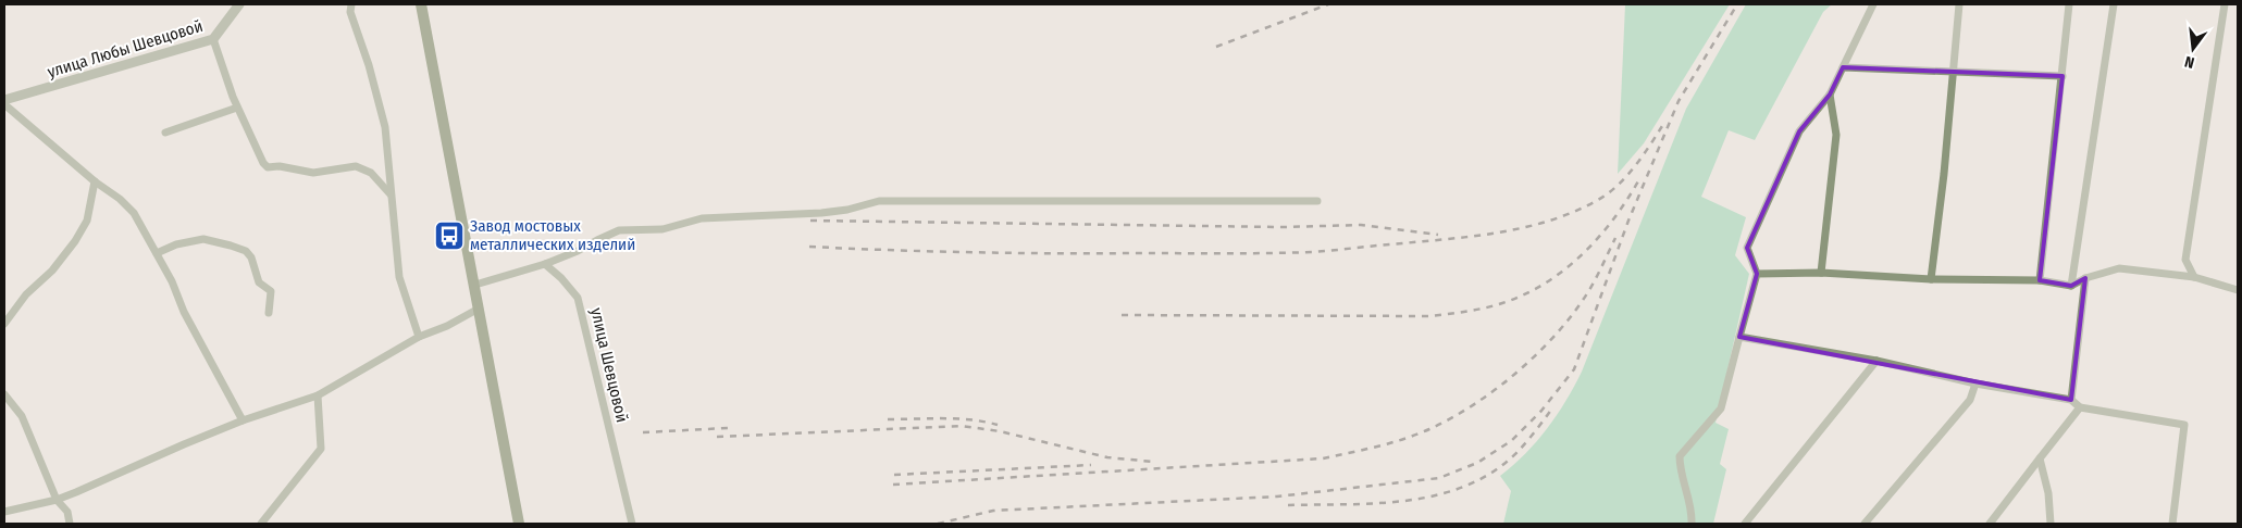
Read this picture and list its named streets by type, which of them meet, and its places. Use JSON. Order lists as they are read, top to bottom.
{
  "streets": {
    "street": ["улица Любы Шевцовой", "улица Шевцовой"]
  },
  "places": {
    "bus stop": ["Завод мостовых металлических изделий"]
  },
  "north": "bottom"
}
